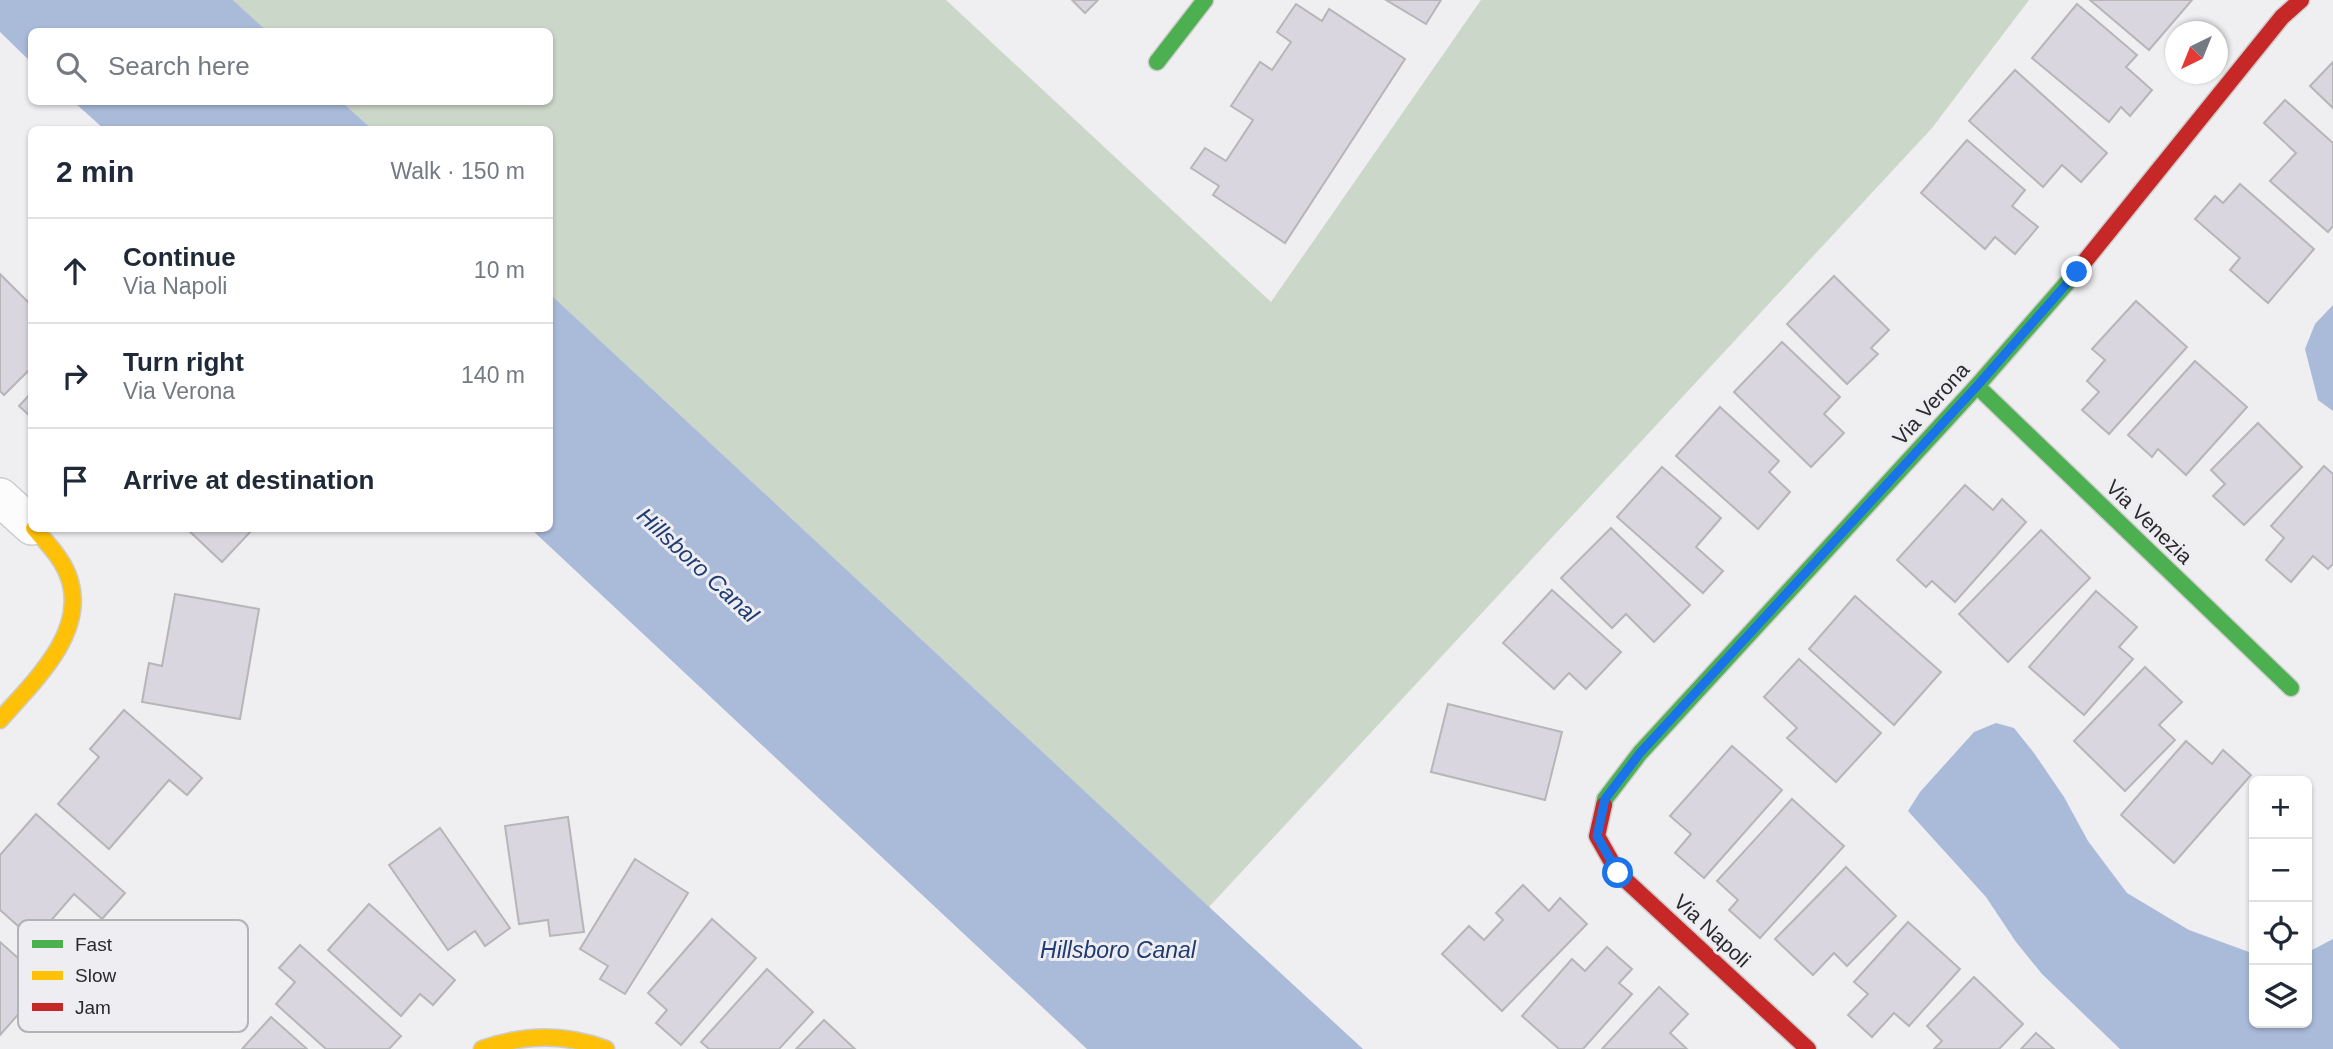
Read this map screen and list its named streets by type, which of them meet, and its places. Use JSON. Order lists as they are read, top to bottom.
{
  "streets": {
    "street": ["Via Verona", "Via Venezia", "Via Napoli"]
  },
  "crossings": [
    ["Via Verona", "Via Venezia"],
    ["Via Verona", "Via Napoli"]
  ],
  "water": ["Hillsboro Canal"],
  "legend": ["Fast", "Slow", "Jam"],
  "north": "bottom left",
  "page": {
    "search": "Search here",
    "heading": ["2 min", "Walk · 150 m"],
    "list": [
      ["Continue", "Via Napoli", "10 m"],
      ["Turn right", "Via Verona", "140 m"],
      "Arrive at destination"
    ],
    "map_buttons": ["+", "−"]
  }
}
